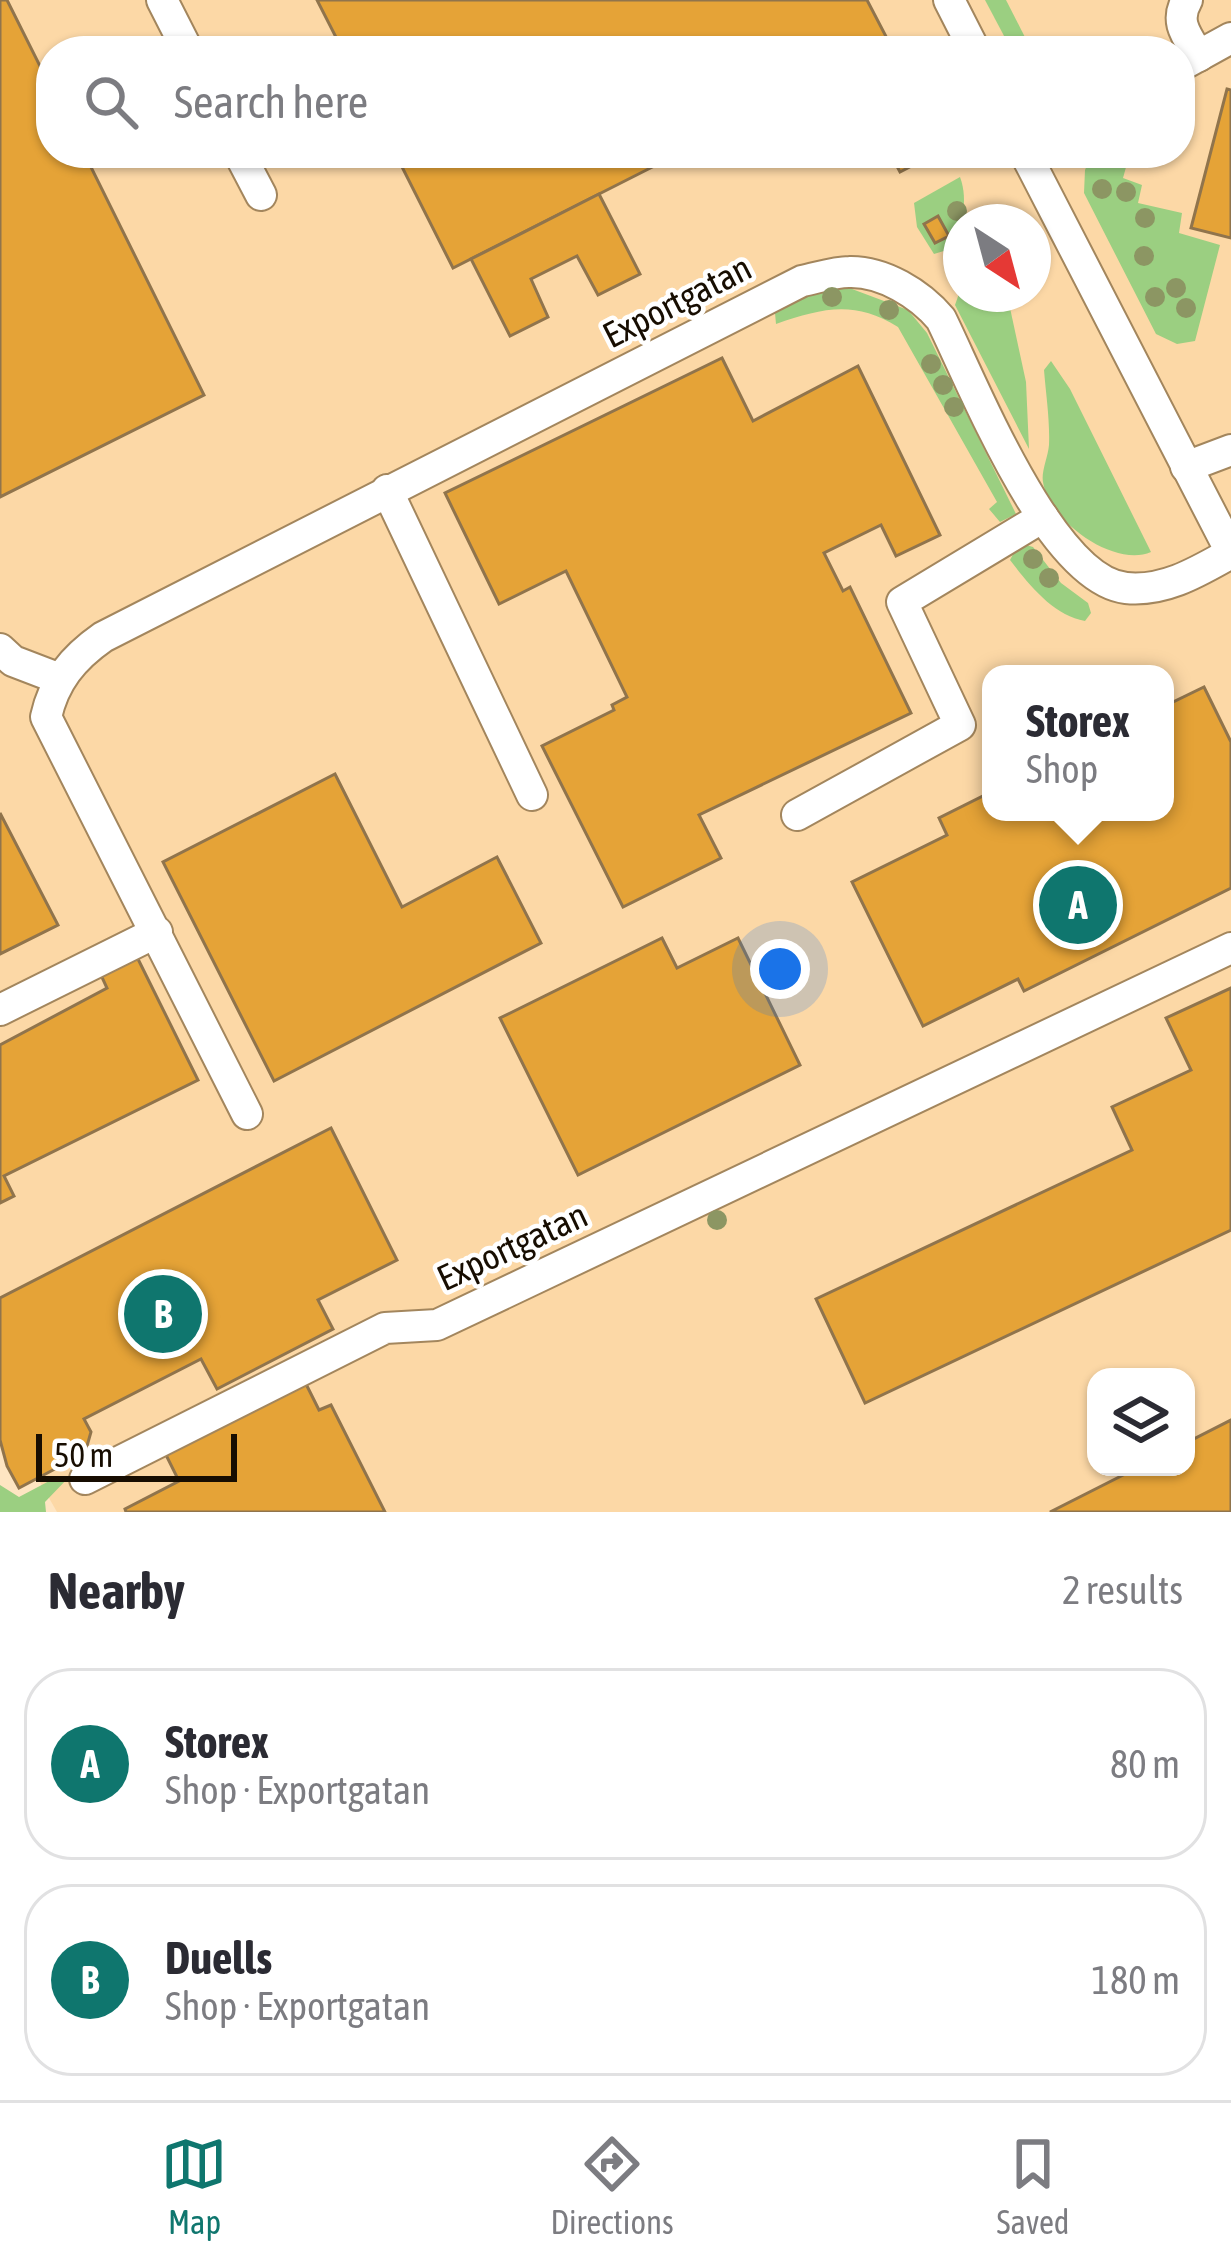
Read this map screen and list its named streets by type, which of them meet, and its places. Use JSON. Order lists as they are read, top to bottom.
{
  "streets": {
    "street": ["Exportgatan"]
  },
  "scale_bar": "50 m",
  "north": "bottom right",
  "page": {
    "search": "Search here",
    "popup": ["Storex", "Shop"],
    "pins": ["A", "B"],
    "scale": "50 m",
    "heading": ["Nearby", "2 results"],
    "list": [
      {
        "mark": "A",
        "name": "Storex",
        "note": "Shop · Exportgatan",
        "value": "80 m"
      },
      {
        "mark": "B",
        "name": "Duells",
        "note": "Shop · Exportgatan",
        "value": "180 m"
      }
    ],
    "nav": ["Map", "Directions", "Saved"]
  }
}
